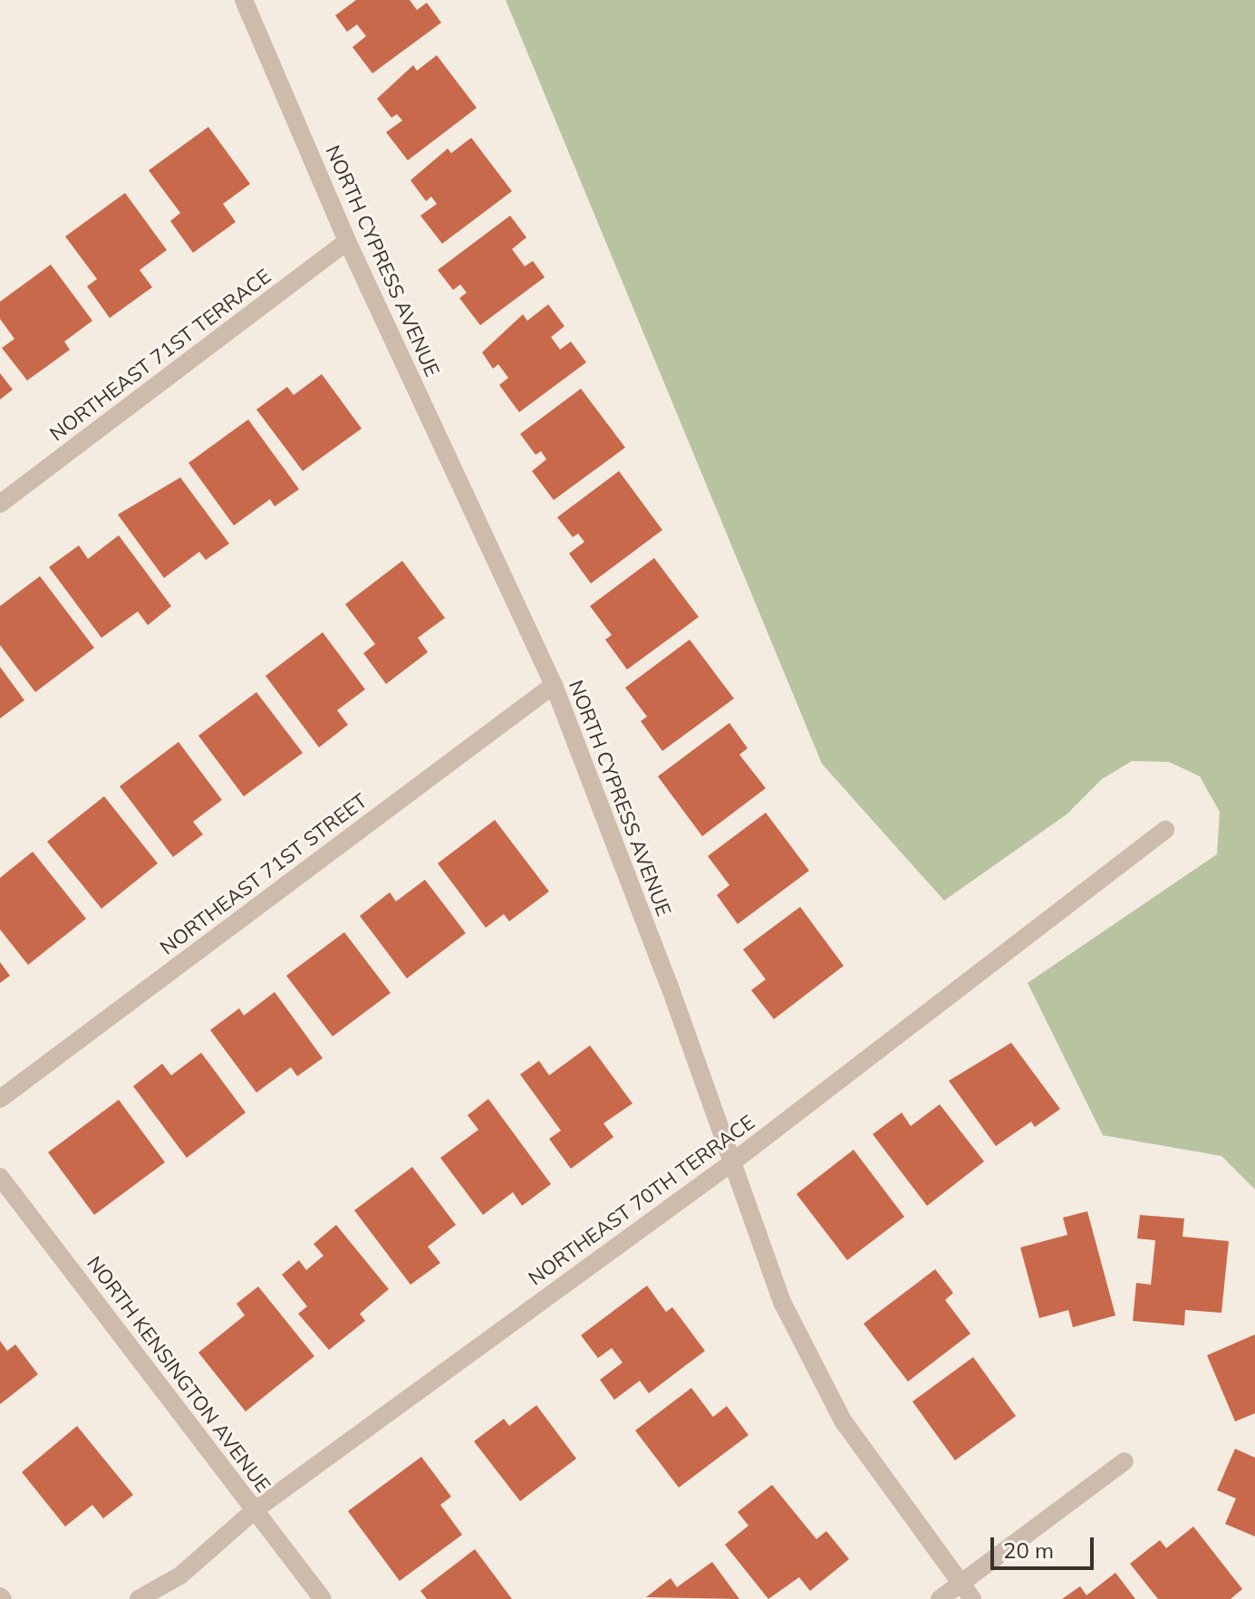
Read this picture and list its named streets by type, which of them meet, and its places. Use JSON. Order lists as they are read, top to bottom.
{
  "streets": {
    "street": [
      "NORTH CYPRESS AVENUE",
      "NORTHEAST 71ST TERRACE",
      "NORTHEAST 71ST STREET",
      "NORTHEAST 70TH TERRACE",
      "NORTH KENSINGTON AVENUE"
    ]
  },
  "crossings": [
    ["NORTH CYPRESS AVENUE", "NORTHEAST 71ST TERRACE"],
    ["NORTH CYPRESS AVENUE", "NORTHEAST 71ST STREET"],
    ["NORTH CYPRESS AVENUE", "NORTHEAST 70TH TERRACE"],
    ["NORTHEAST 70TH TERRACE", "NORTH KENSINGTON AVENUE"]
  ],
  "scale_bar": "20 m"
}
